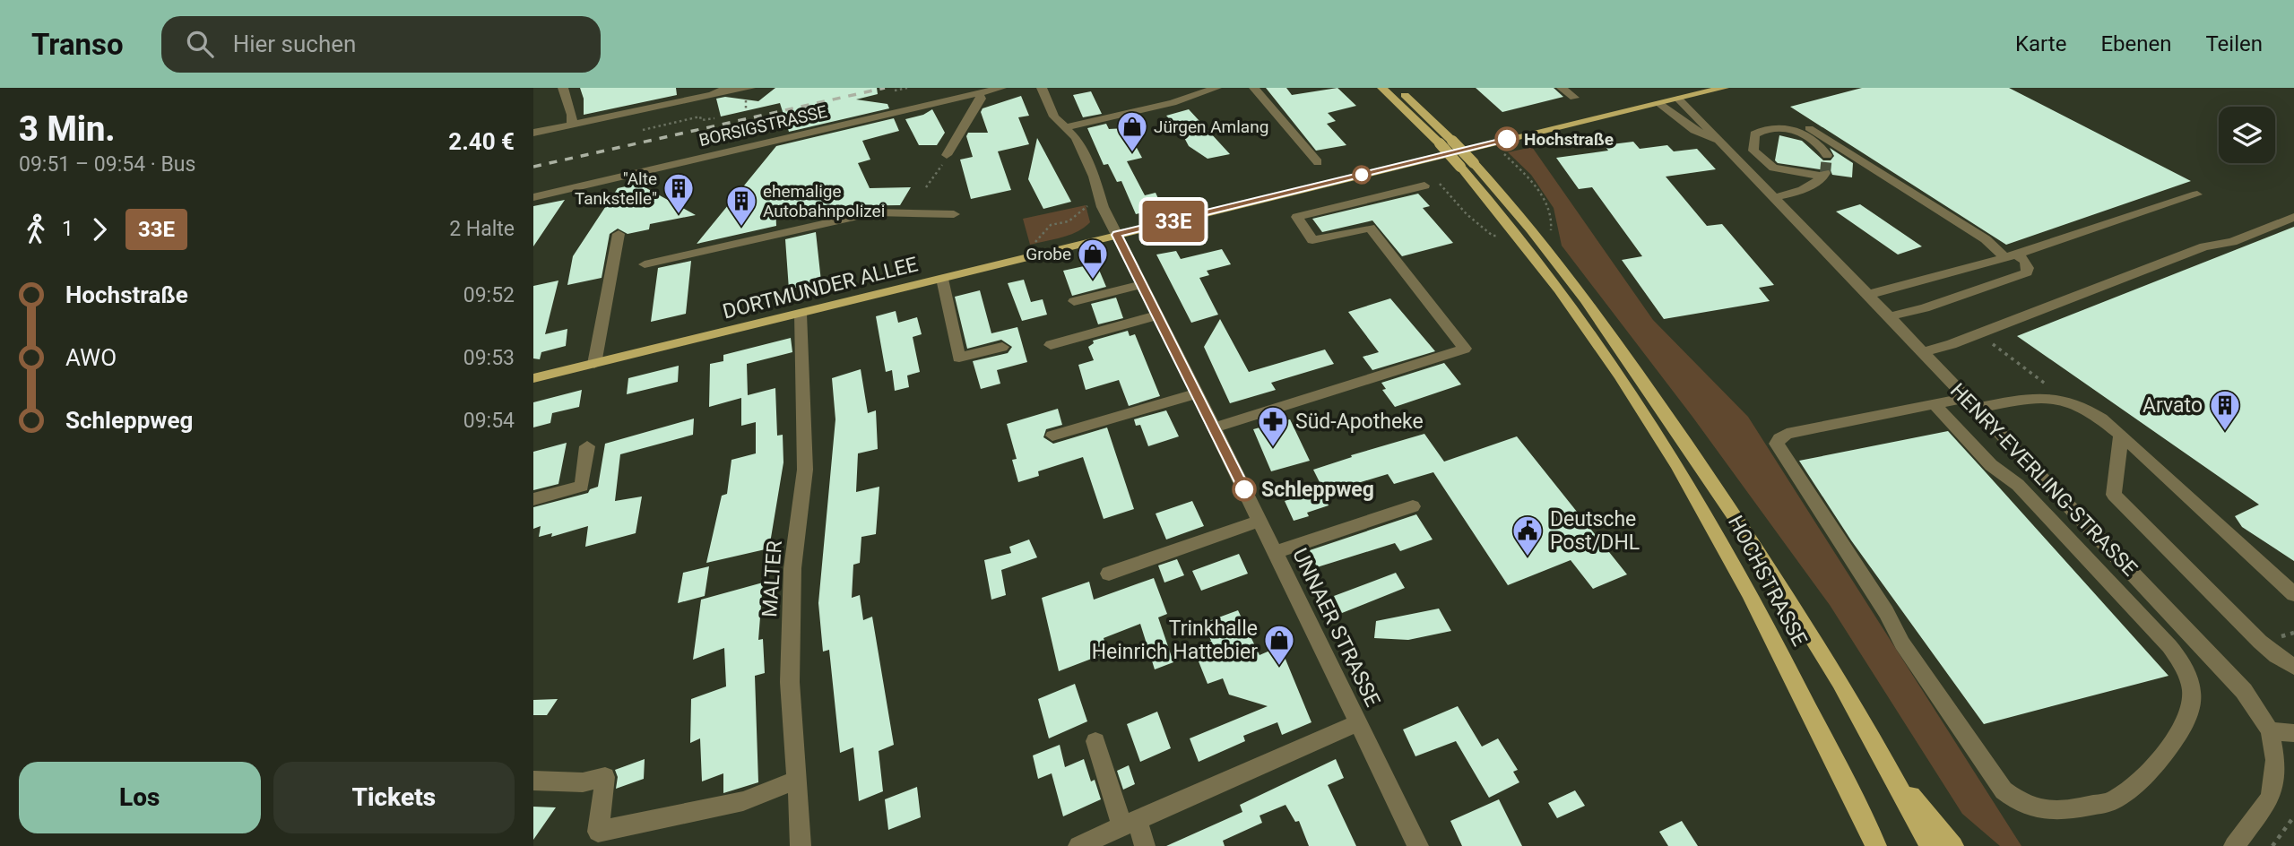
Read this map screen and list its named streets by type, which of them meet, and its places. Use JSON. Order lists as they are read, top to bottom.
{
  "streets": {
    "main road": ["DORTMUNDER ALLEE", "HOCHSTRASSE"],
    "street": [
      "BORSIGSTRASSE",
      "HENRY-EVERLING-STRASSE",
      "MALTER",
      "UNNAER STRASSE"
    ]
  },
  "crossings": [
    ["DORTMUNDER ALLEE", "HENRY-EVERLING-STRASSE"],
    ["DORTMUNDER ALLEE", "MALTER"],
    ["DORTMUNDER ALLEE", "UNNAER STRASSE"]
  ],
  "places": {
    "other": ["Hochstraße", "Schleppweg"],
    "shop": ["Jürgen Amlang", "Grobe", "Trinkhalle Heinrich Hattebier"],
    "building": ["\"Alte Tankstelle\"", "ehemalige Autobahnpolizei", "Arvato"],
    "pharmacy": ["Süd-Apotheke"],
    "public building": ["Deutsche Post/DHL"]
  },
  "lines": ["bus line 33E"],
  "page": {
    "header": "Transo",
    "search": "Hier suchen",
    "nav": ["Karte", "Ebenen", "Teilen"],
    "heading": ["3 Min.", "09:51 – 09:54 · Bus", "2.40 €"],
    "on_map": "33E",
    "legs": ["1", "33E", "2 Halte"],
    "list": [
      {
        "name": "Hochstraße",
        "value": "09:52"
      },
      {
        "name": "AWO",
        "value": "09:53"
      },
      {
        "name": "Schleppweg",
        "value": "09:54"
      }
    ],
    "buttons": ["Los", "Tickets"]
  }
}
